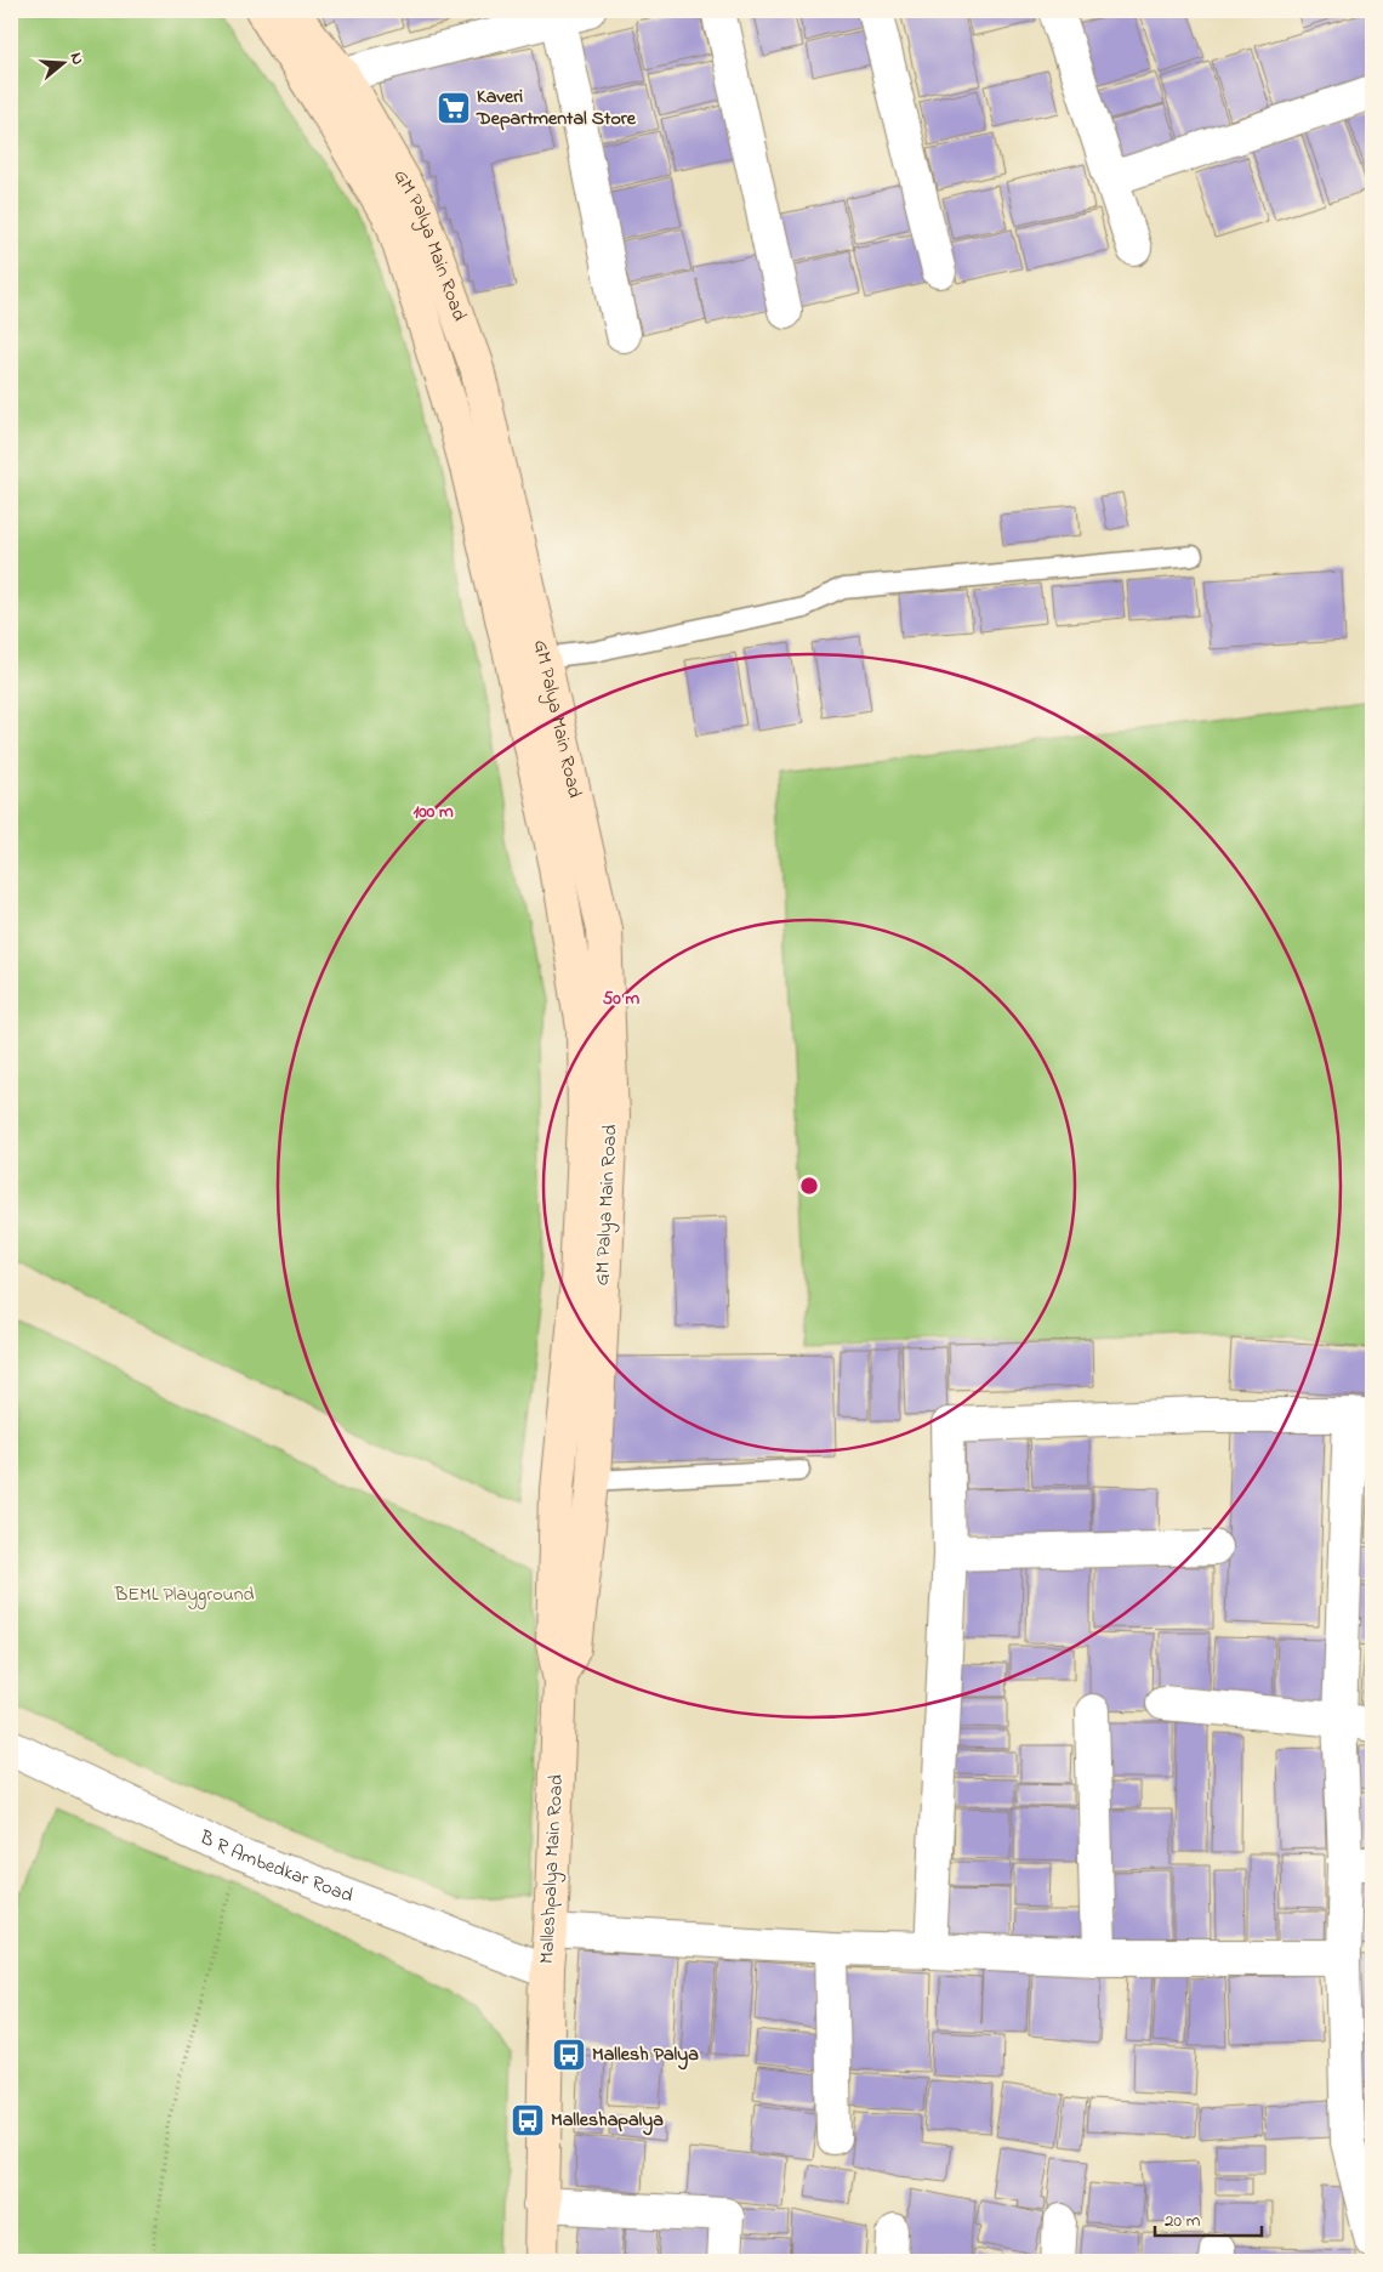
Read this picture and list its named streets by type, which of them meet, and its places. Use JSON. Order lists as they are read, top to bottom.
{
  "streets": {
    "main road": ["GM Palya Main Road", "Malleshpalya Main Road"],
    "street": ["B R Ambedkar Road"]
  },
  "crossings": [
    ["GM Palya Main Road", "Malleshpalya Main Road"],
    ["B R Ambedkar Road", "Malleshpalya Main Road"]
  ],
  "parks": ["BEML Playground"],
  "places": {
    "supermarket": ["Kaveri Departmental Store"],
    "bus stop": ["Mallesh Palya", "Malleshapalya"]
  },
  "scale_bar": "20 m",
  "north": "right",
  "rings": ["100 m", "50 m"]
}
